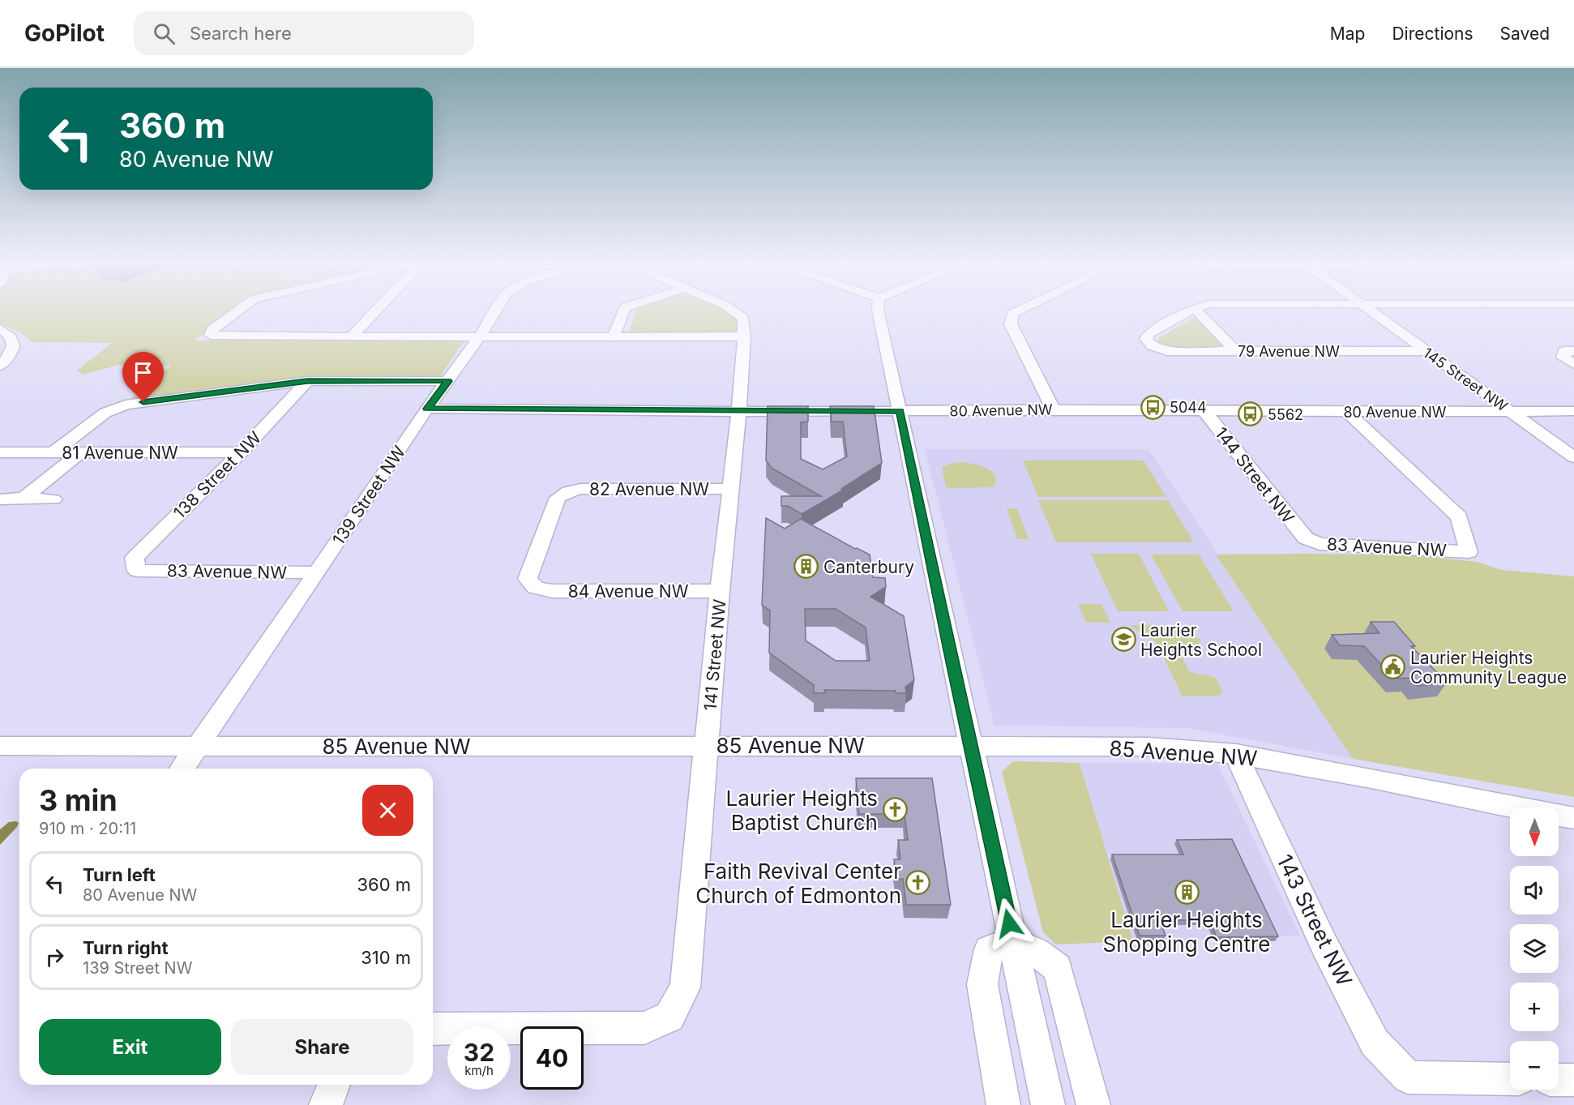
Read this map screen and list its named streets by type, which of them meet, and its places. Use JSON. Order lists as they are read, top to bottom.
{
  "streets": {
    "street": [
      "79 Avenue NW",
      "145 Street NW",
      "80 Avenue NW",
      "81 Avenue NW",
      "138 Street NW",
      "144 Street NW",
      "82 Avenue NW",
      "139 Street NW",
      "83 Avenue NW",
      "84 Avenue NW",
      "141 Street NW",
      "85 Avenue NW",
      "143 Street NW"
    ]
  },
  "crossings": [
    ["79 Avenue NW", "145 Street NW"],
    ["145 Street NW", "80 Avenue NW"],
    ["80 Avenue NW", "144 Street NW"],
    ["80 Avenue NW", "139 Street NW"],
    ["80 Avenue NW", "83 Avenue NW"],
    ["80 Avenue NW", "141 Street NW"],
    ["81 Avenue NW", "138 Street NW"],
    ["138 Street NW", "83 Avenue NW"],
    ["144 Street NW", "83 Avenue NW"],
    ["82 Avenue NW", "84 Avenue NW"],
    ["82 Avenue NW", "141 Street NW"],
    ["139 Street NW", "83 Avenue NW"],
    ["139 Street NW", "85 Avenue NW"],
    ["84 Avenue NW", "141 Street NW"],
    ["141 Street NW", "85 Avenue NW"],
    ["85 Avenue NW", "143 Street NW"]
  ],
  "places": {
    "bus stop": ["5044", "5562"],
    "building": ["Canterbury", "Laurier Heights Shopping Centre"],
    "school or university": ["Laurier Heights School"],
    "public building": ["Laurier Heights Community League"],
    "church": ["Laurier Heights Baptist Church", "Faith Revival Center Church of Edmonton"]
  },
  "north": "bottom",
  "page": {
    "header": "GoPilot",
    "search": "Search here",
    "nav": ["Map", "Directions", "Saved"],
    "turn": ["360 m", "80 Avenue NW"],
    "heading": ["3 min", "910 m · 20:11"],
    "map_buttons": ["+", "−"],
    "list": [
      {
        "name": "Turn left",
        "note": "80 Avenue NW",
        "value": "360 m"
      },
      {
        "name": "Turn right",
        "note": "139 Street NW",
        "value": "310 m"
      }
    ],
    "buttons": ["Exit", "Share"],
    "speed": "32 km/h",
    "limit": "40"
  }
}
